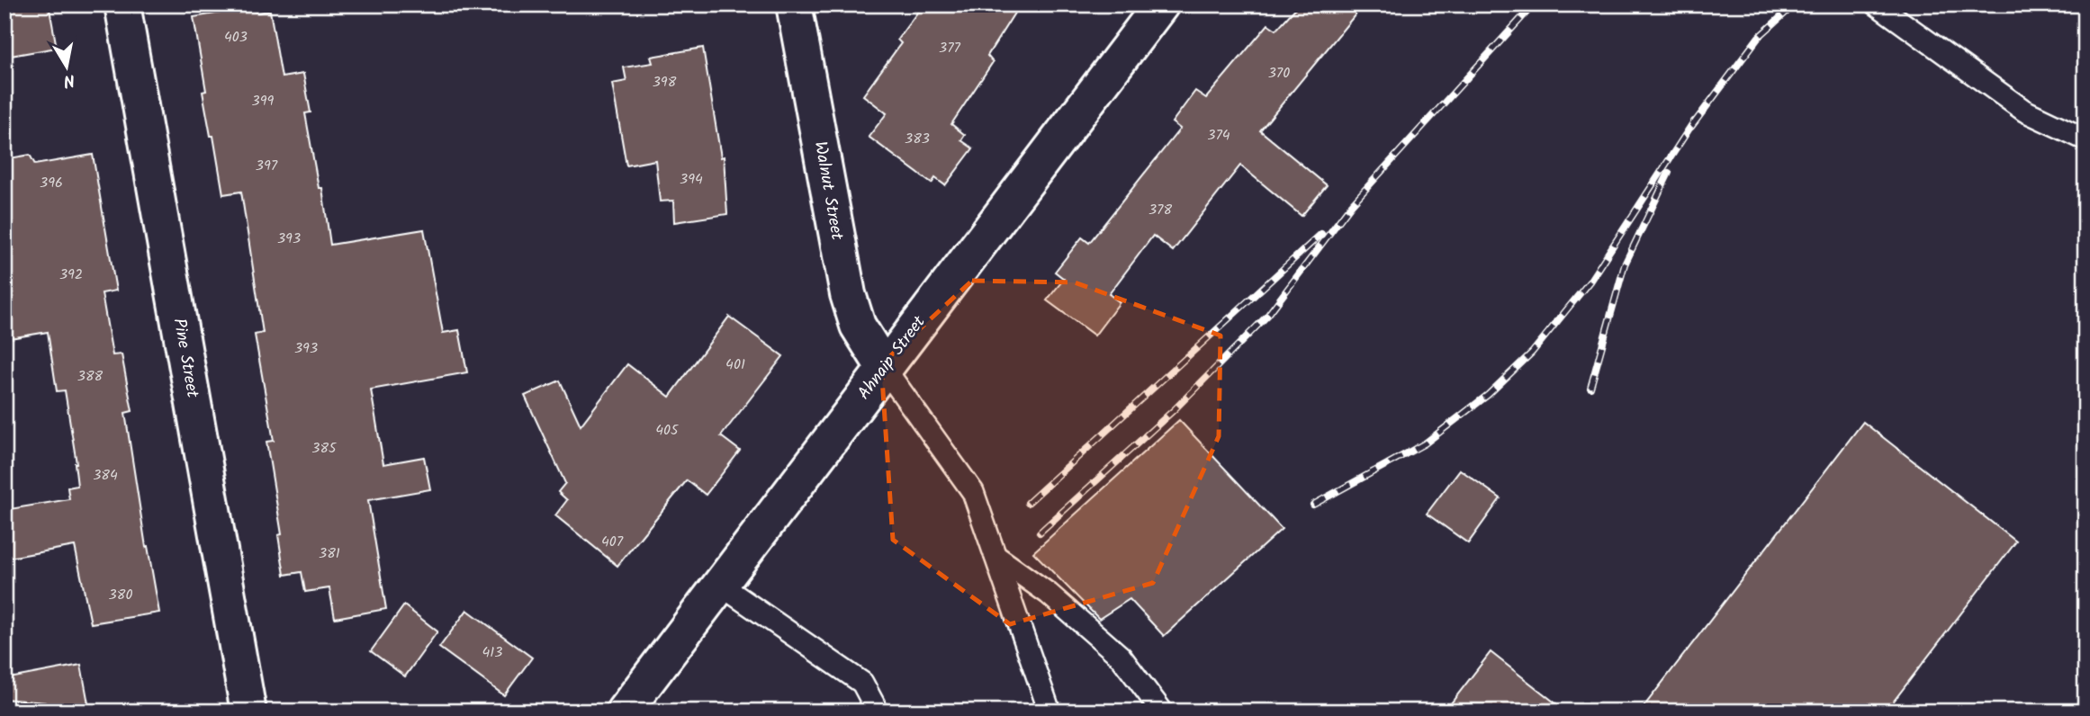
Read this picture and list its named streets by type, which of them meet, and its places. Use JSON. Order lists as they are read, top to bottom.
{
  "streets": {
    "street": ["Walnut Street", "Pine Street", "Ahnaip Street"]
  },
  "crossings": [
    ["Walnut Street", "Ahnaip Street"]
  ],
  "house_numbers": [
    "403",
    "377",
    "370",
    "398",
    "399",
    "374",
    "383",
    "397",
    "394",
    "396",
    "378",
    "393",
    "392",
    "393",
    "401",
    "388",
    "405",
    "385",
    "384",
    "407",
    "381",
    "380",
    "413"
  ],
  "north": "bottom"
}
